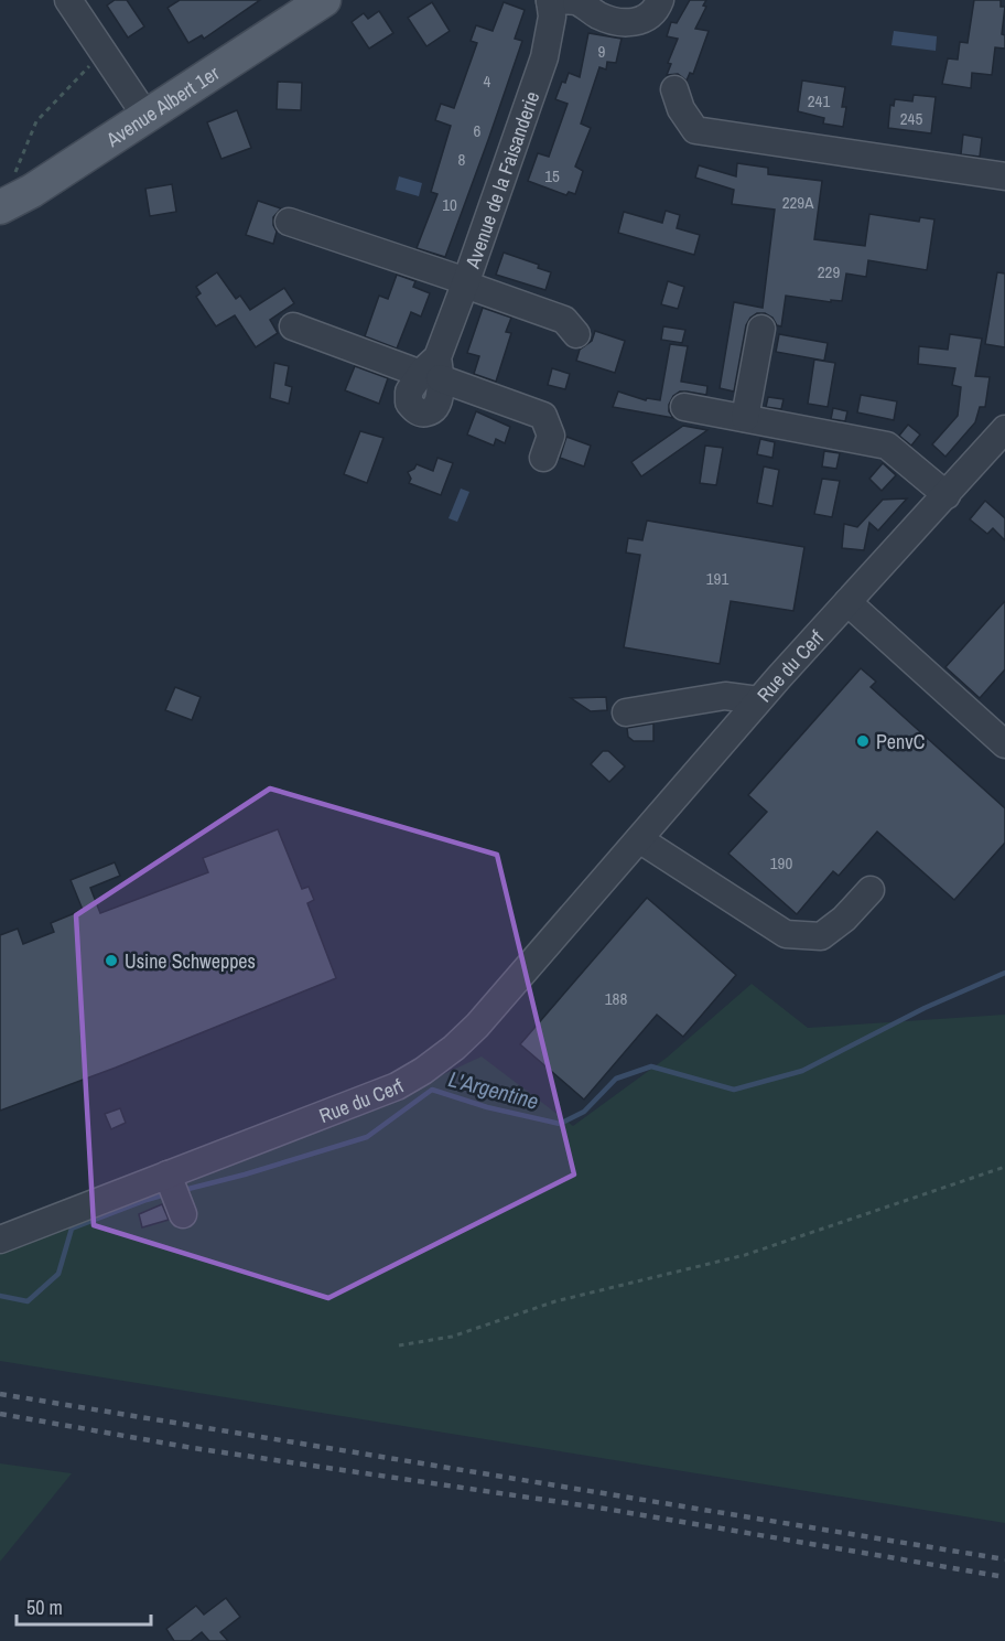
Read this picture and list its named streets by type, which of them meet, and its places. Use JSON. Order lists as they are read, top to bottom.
{
  "streets": {
    "main road": ["Avenue Albert 1er"],
    "street": ["Avenue de la Faisanderie", "Rue du Cerf"]
  },
  "water": ["L'Argentine"],
  "places": ["PenvC", "Usine Schweppes"],
  "house_numbers": [
    "9",
    "4",
    "241",
    "245",
    "6",
    "8",
    "15",
    "229A",
    "10",
    "229",
    "191",
    "190",
    "188"
  ],
  "scale_bar": "50 m"
}
